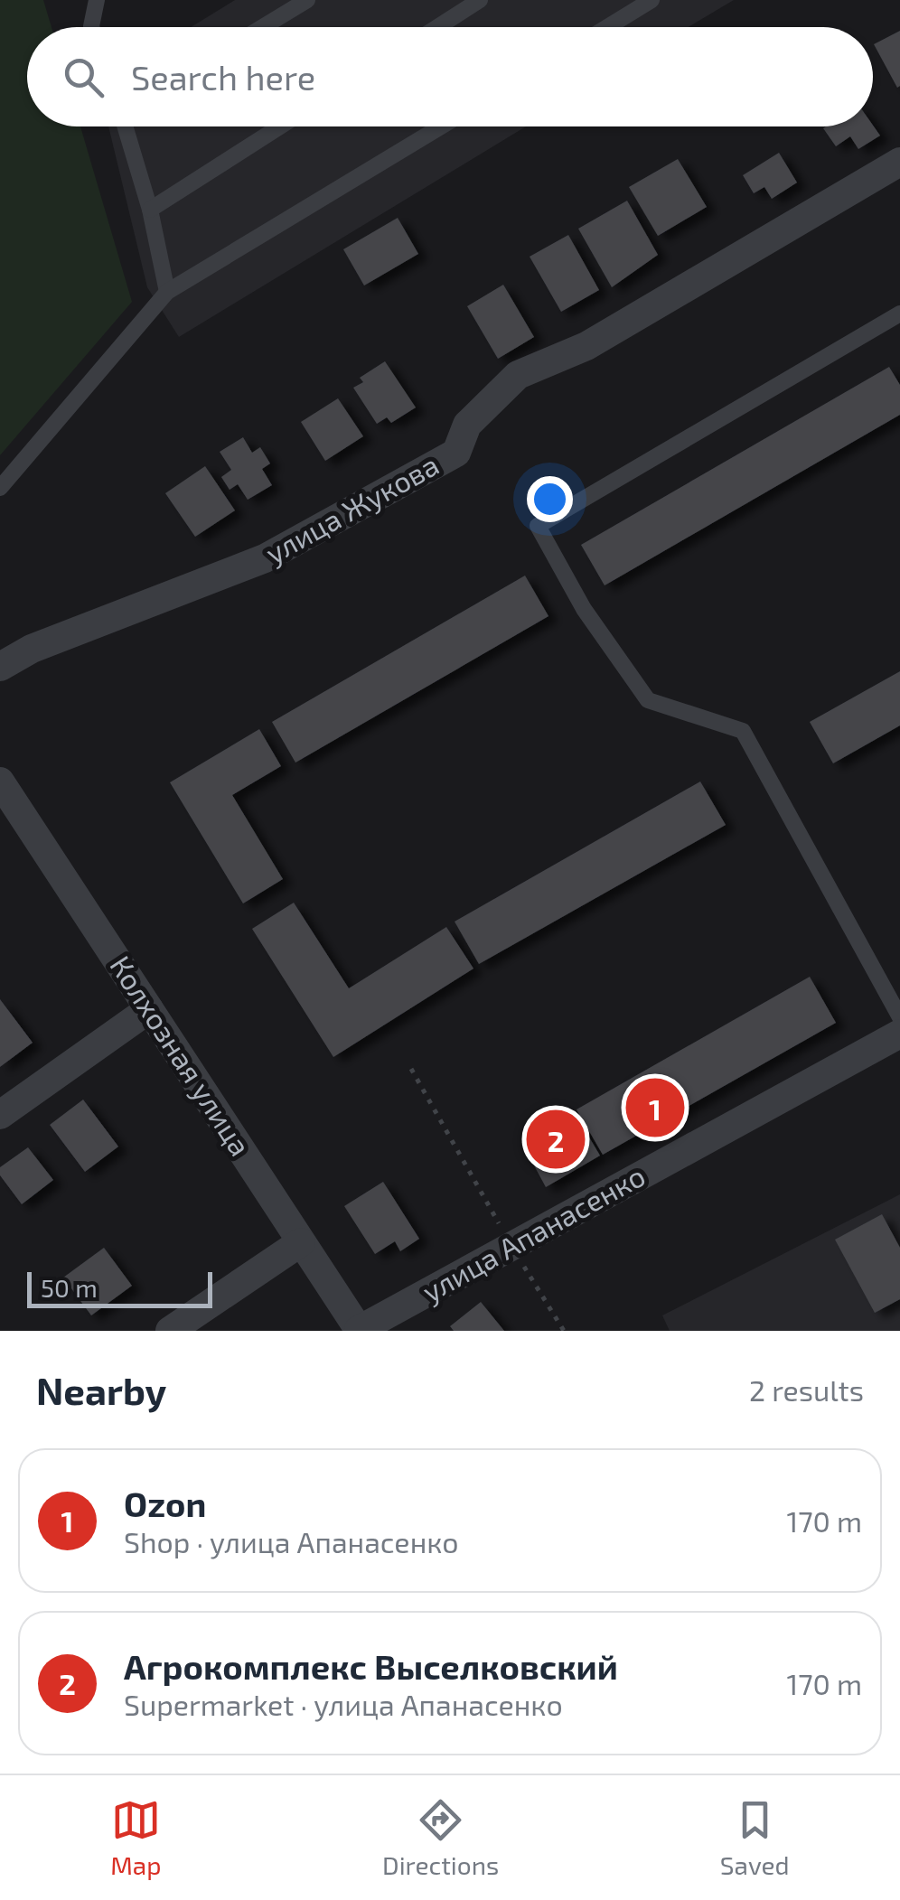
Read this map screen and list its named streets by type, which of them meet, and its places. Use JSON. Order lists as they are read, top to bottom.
{
  "streets": {
    "street": ["улица Жукова", "Колхозная улица", "улица Апанасенко"]
  },
  "crossings": [
    ["Колхозная улица", "улица Апанасенко"]
  ],
  "scale_bar": "50 m",
  "page": {
    "search": "Search here",
    "pins": ["1", "2"],
    "scale": "50 m",
    "heading": ["Nearby", "2 results"],
    "list": [
      {
        "mark": "1",
        "name": "Ozon",
        "note": "Shop · улица Апанасенко",
        "value": "170 m"
      },
      {
        "mark": "2",
        "name": "Агрокомплекс Выселковский",
        "note": "Supermarket · улица Апанасенко",
        "value": "170 m"
      }
    ],
    "nav": ["Map", "Directions", "Saved"]
  }
}
